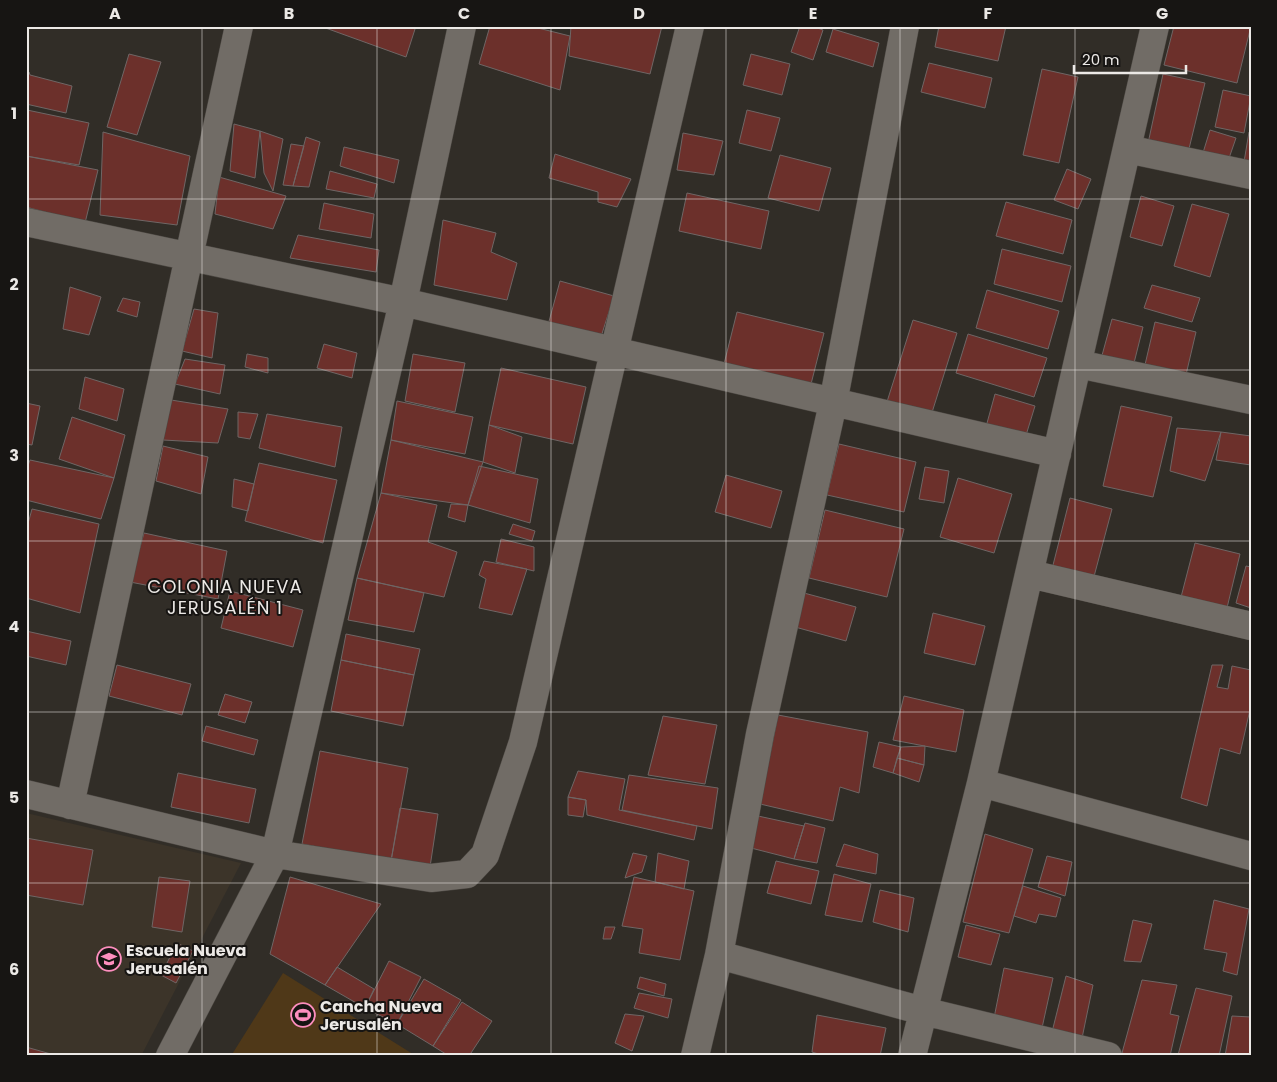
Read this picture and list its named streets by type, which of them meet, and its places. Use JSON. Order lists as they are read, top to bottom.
{
  "districts": ["COLONIA NUEVA JERUSALÉN 1"],
  "places": {
    "school or university": ["Escuela Nueva Jerusalén"],
    "sports": ["Cancha Nueva Jerusalén"]
  },
  "scale_bar": "20 m",
  "grid": {
    "columns": [
      "A",
      "B",
      "C",
      "D",
      "E",
      "F",
      "G"
    ],
    "rows": [
      "1",
      "2",
      "3",
      "4",
      "5",
      "6"
    ]
  }
}
